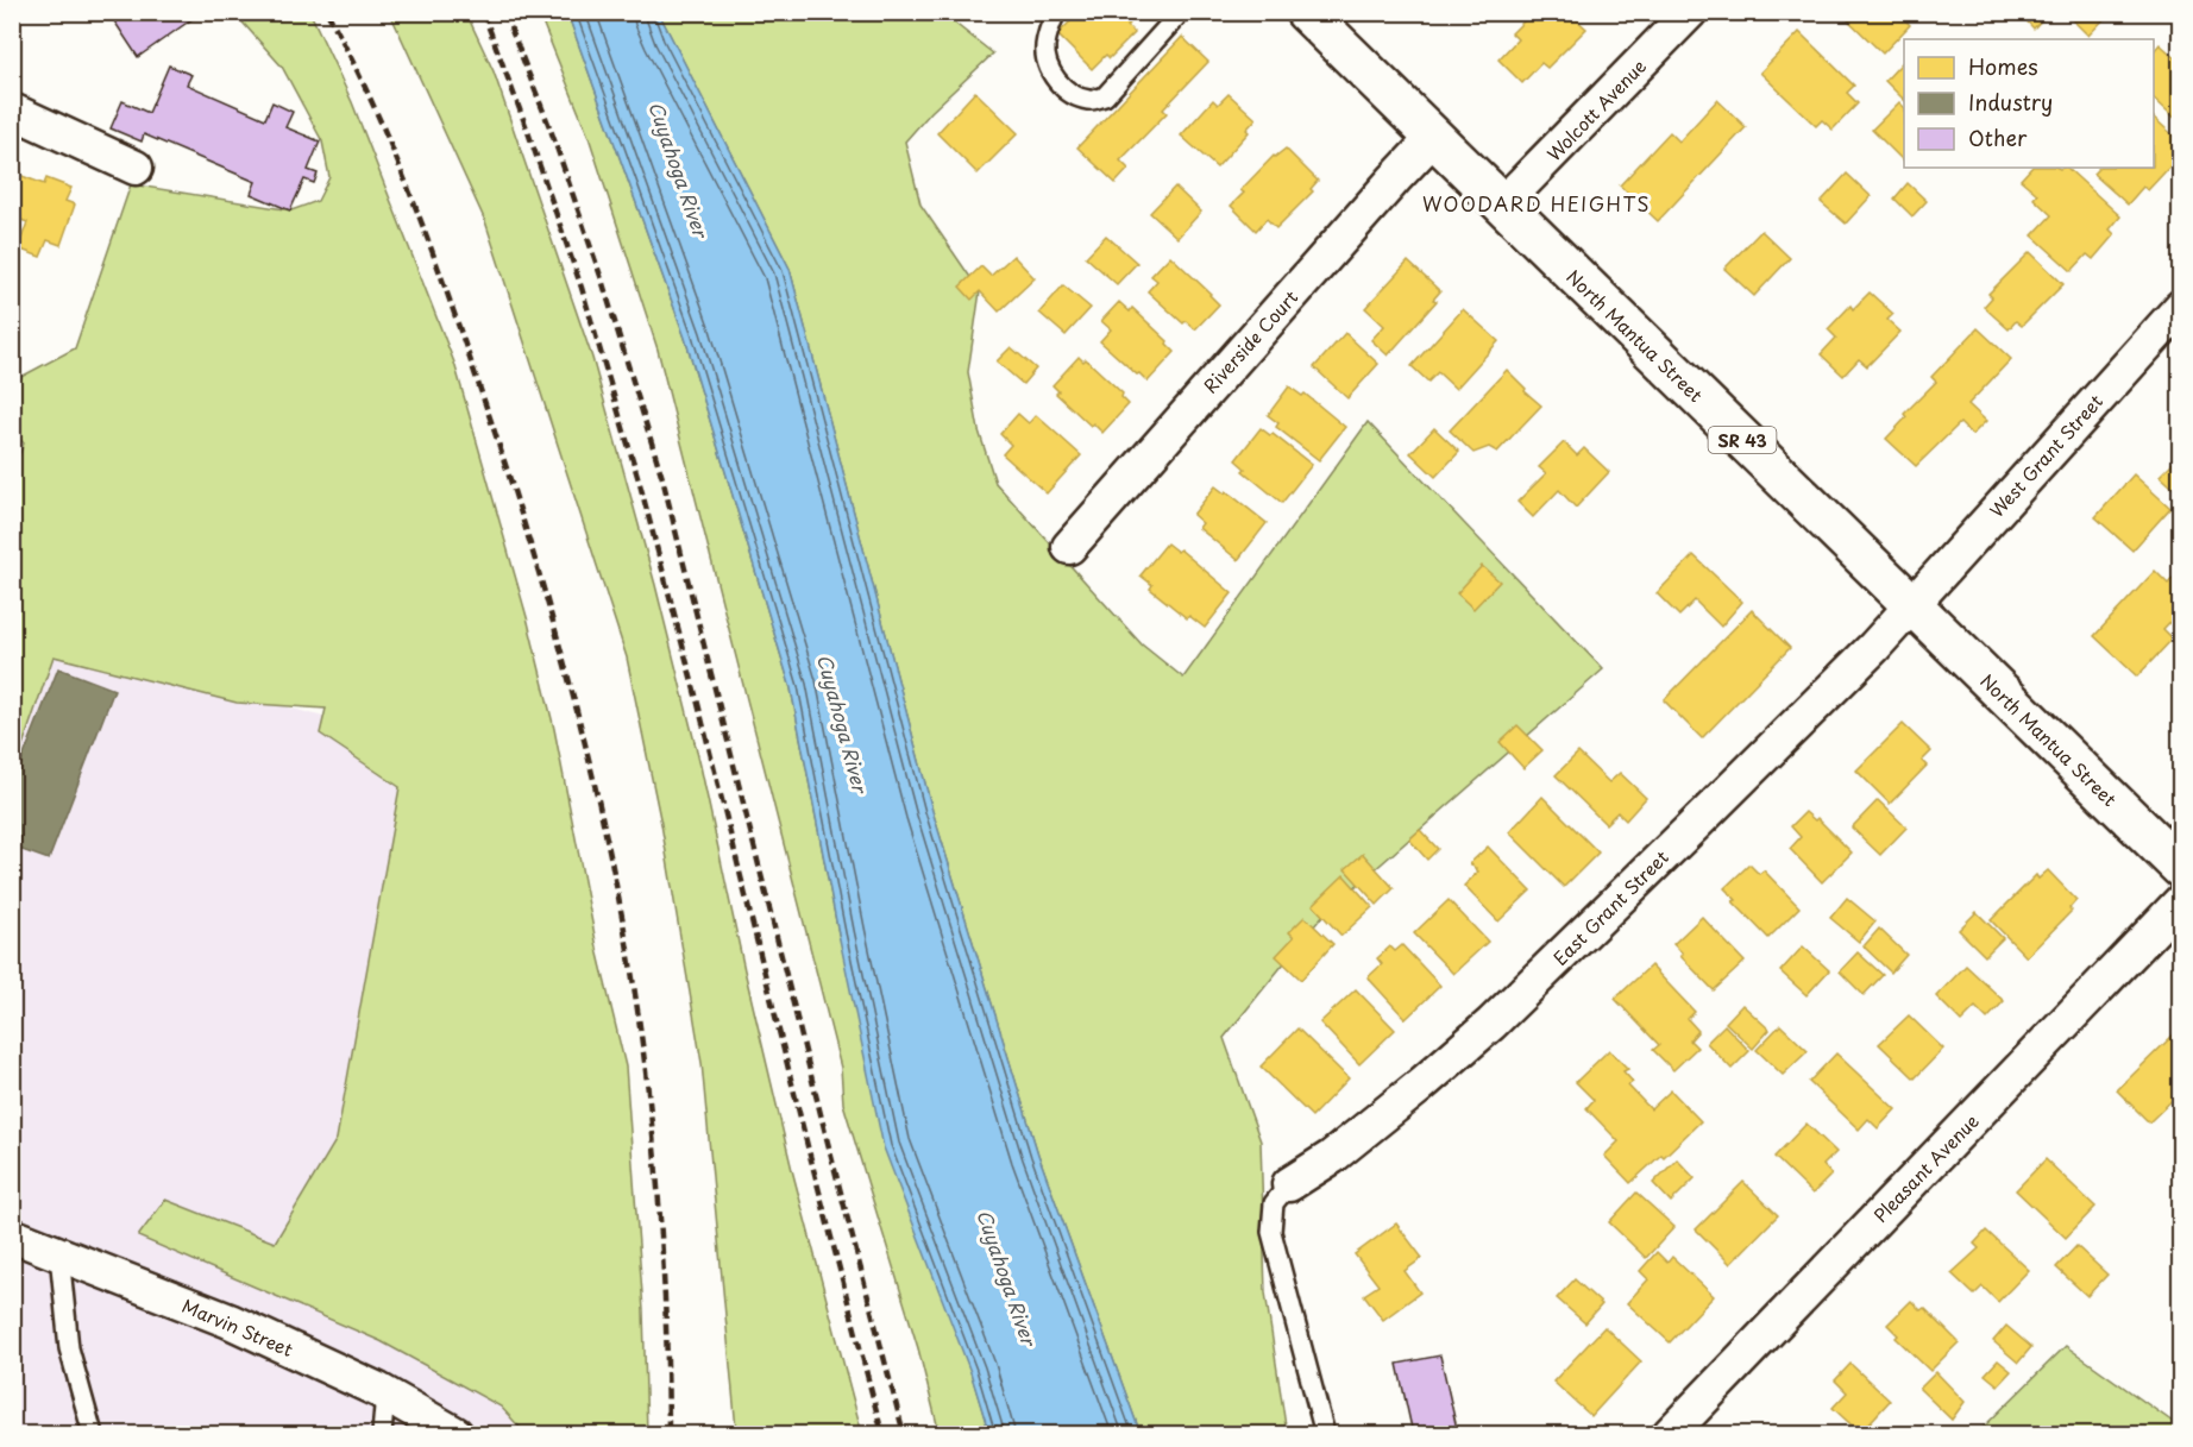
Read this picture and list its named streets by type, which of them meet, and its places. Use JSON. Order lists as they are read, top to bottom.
{
  "streets": {
    "main road": ["North Mantua Street", "SR 43"],
    "street": [
      "Wolcott Avenue",
      "Riverside Court",
      "West Grant Street",
      "East Grant Street",
      "Pleasant Avenue",
      "Marvin Street"
    ]
  },
  "crossings": [
    ["Wolcott Avenue", "North Mantua Street"],
    ["North Mantua Street", "Riverside Court"],
    ["North Mantua Street", "West Grant Street"],
    ["North Mantua Street", "East Grant Street"],
    ["West Grant Street", "East Grant Street"]
  ],
  "districts": ["WOODARD HEIGHTS"],
  "water": ["Cuyahoga River"],
  "legend": ["Homes", "Industry", "Other"]
}
